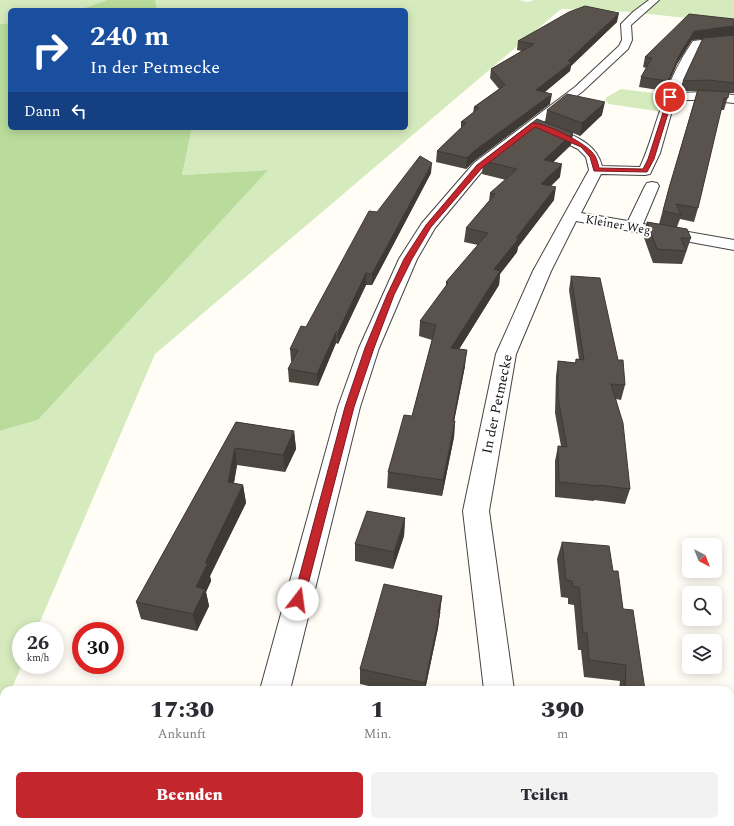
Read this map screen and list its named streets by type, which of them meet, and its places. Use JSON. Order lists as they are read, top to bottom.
{
  "streets": {
    "street": ["Kleiner Weg", "In der Petmecke"]
  },
  "crossings": [
    ["Kleiner Weg", "In der Petmecke"]
  ],
  "north": "bottom right",
  "page": {
    "turn": ["240 m", "In der Petmecke"],
    "then": "Dann",
    "speed": "26 km/h",
    "limit": "30",
    "eta": [
      "17:30",
      "Ankunft",
      "1",
      "Min.",
      "390",
      "m"
    ],
    "buttons": ["Beenden", "Teilen"]
  }
}
